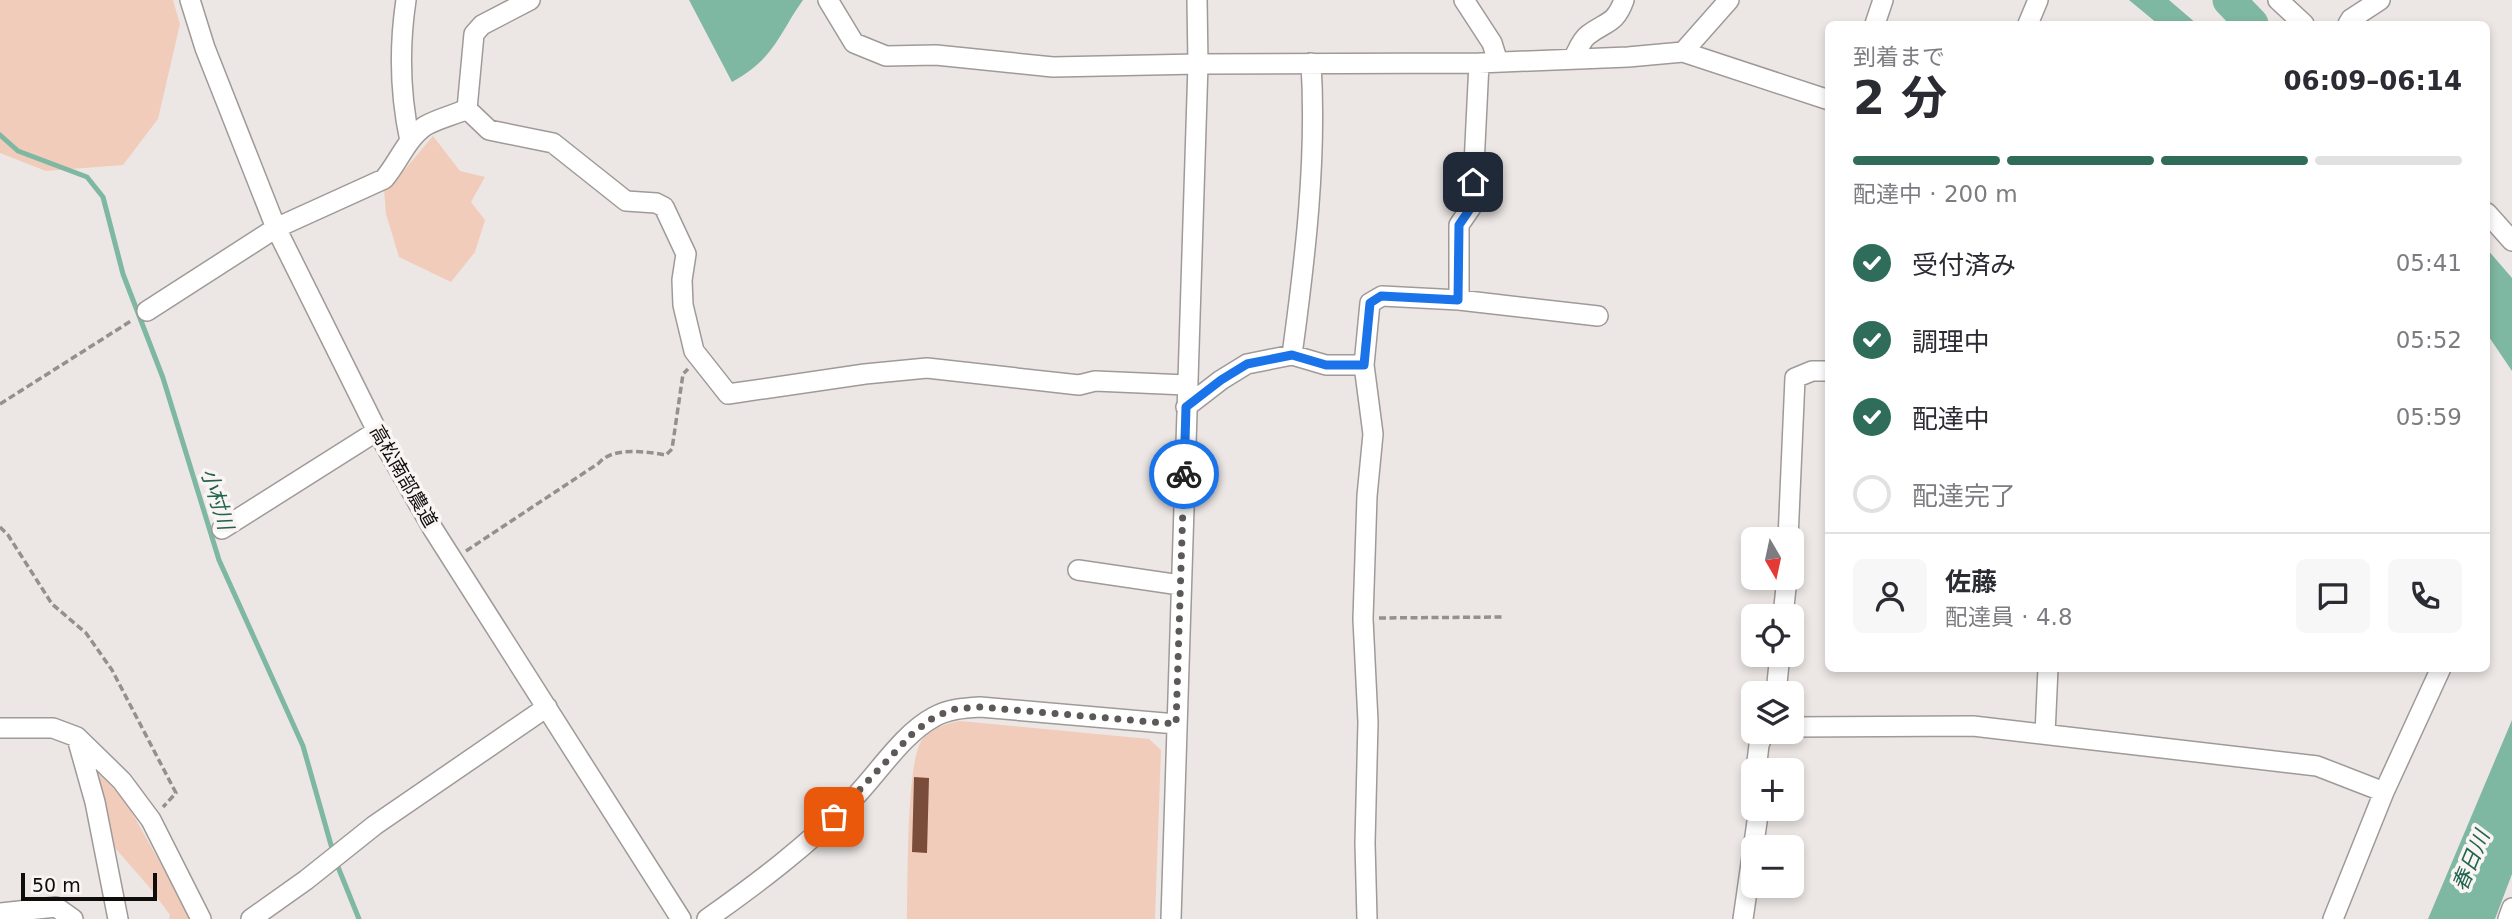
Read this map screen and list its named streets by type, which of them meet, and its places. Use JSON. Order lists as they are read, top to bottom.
{
  "streets": {
    "street": ["高松南部農道"]
  },
  "water": ["小村川", "春日川"],
  "scale_bar": "50 m",
  "north": "bottom",
  "page": {
    "heading": ["2 分", "到着まで", "06:09–06:14"],
    "panel": ["佐藤", "配達員 · 4.8"],
    "bar": "配達中 · 200 m",
    "list": [
      ["受付済み", "05:41"],
      ["調理中", "05:52"],
      ["配達中", "05:59"],
      "配達完了"
    ],
    "map_buttons": ["+", "−"],
    "scale": "50 m"
  }
}
